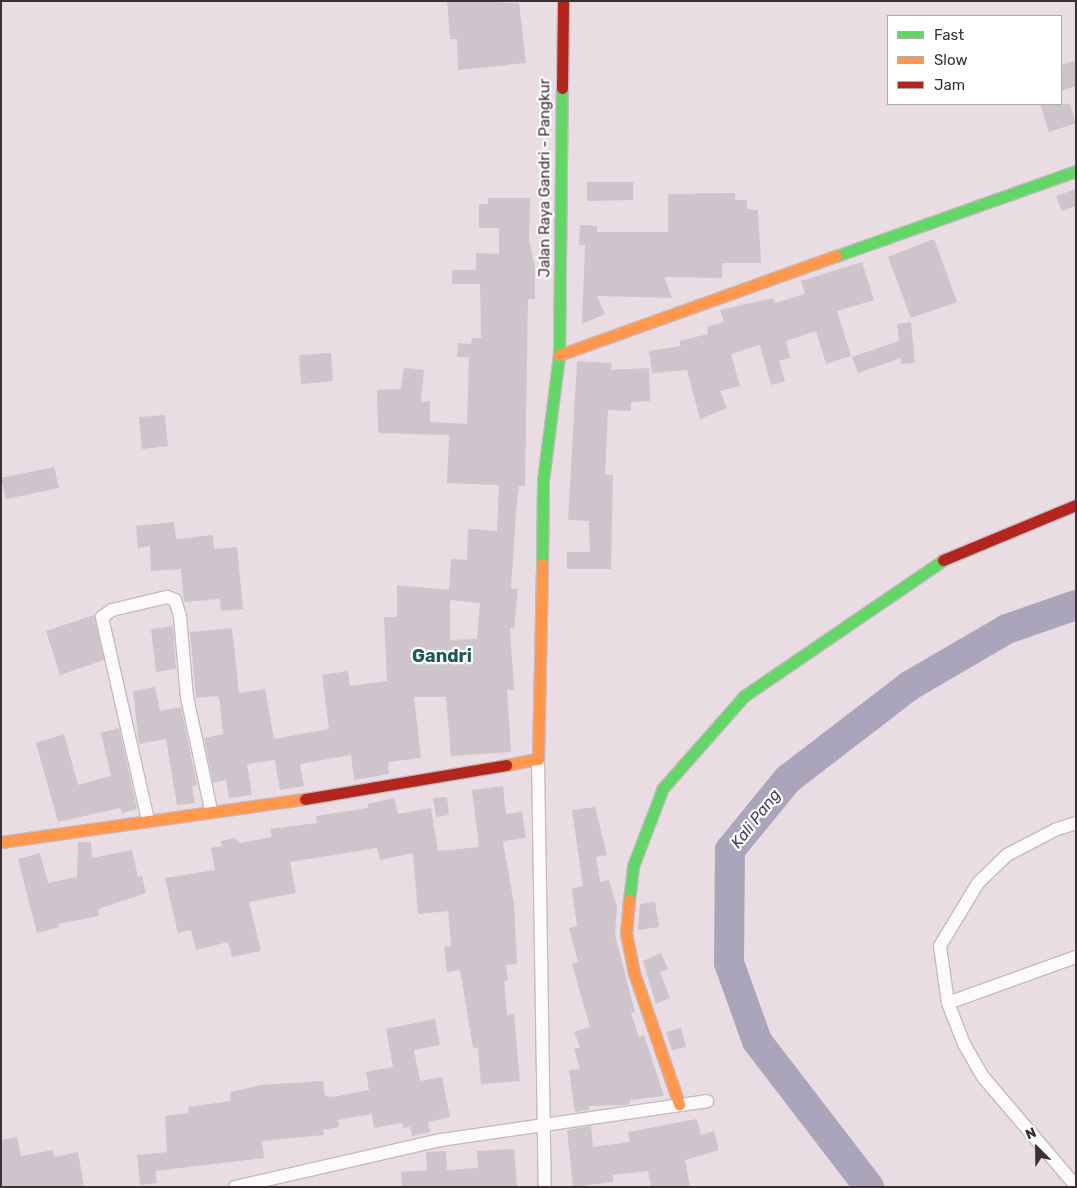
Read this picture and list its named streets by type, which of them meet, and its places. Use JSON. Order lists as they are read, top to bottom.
{
  "streets": {
    "street": ["Jalan Raya Gandri - Pangkur"]
  },
  "districts": ["Gandri"],
  "water": ["Kali Pang"],
  "legend": ["Fast", "Slow", "Jam"],
  "north": "top left"
}
